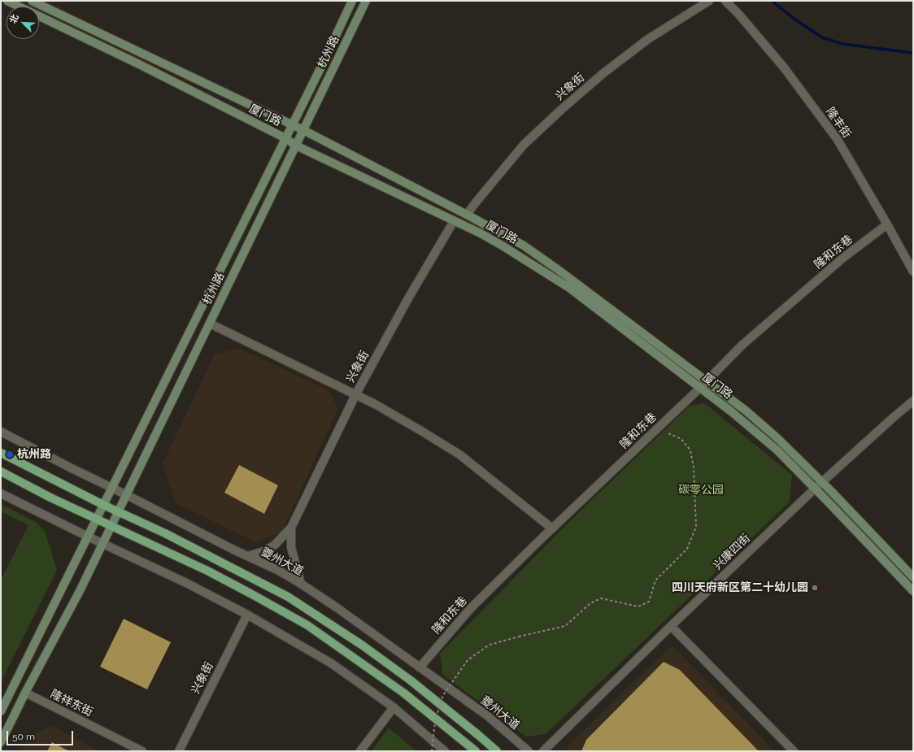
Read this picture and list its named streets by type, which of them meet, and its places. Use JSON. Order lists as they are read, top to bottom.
{
  "streets": {
    "main road": ["杭州路", "厦门路"],
    "street": [
      "兴象街",
      "隆丰街",
      "隆和东巷",
      "兴康四街",
      "夔州大道",
      "隆祥东街"
    ]
  },
  "crossings": [
    ["杭州路", "厦门路"],
    ["杭州路", "夔州大道"],
    ["杭州路", "隆祥东街"],
    ["兴象街", "厦门路"],
    ["兴象街", "夔州大道"],
    ["厦门路", "隆和东巷"],
    ["厦门路", "兴康四街"],
    ["隆丰街", "隆和东巷"],
    ["隆和东巷", "夔州大道"]
  ],
  "parks": ["碳零公园"],
  "places": ["杭州路", "四川天府新区第二十幼儿园"],
  "scale_bar": "50 m",
  "north": "top left"
}
